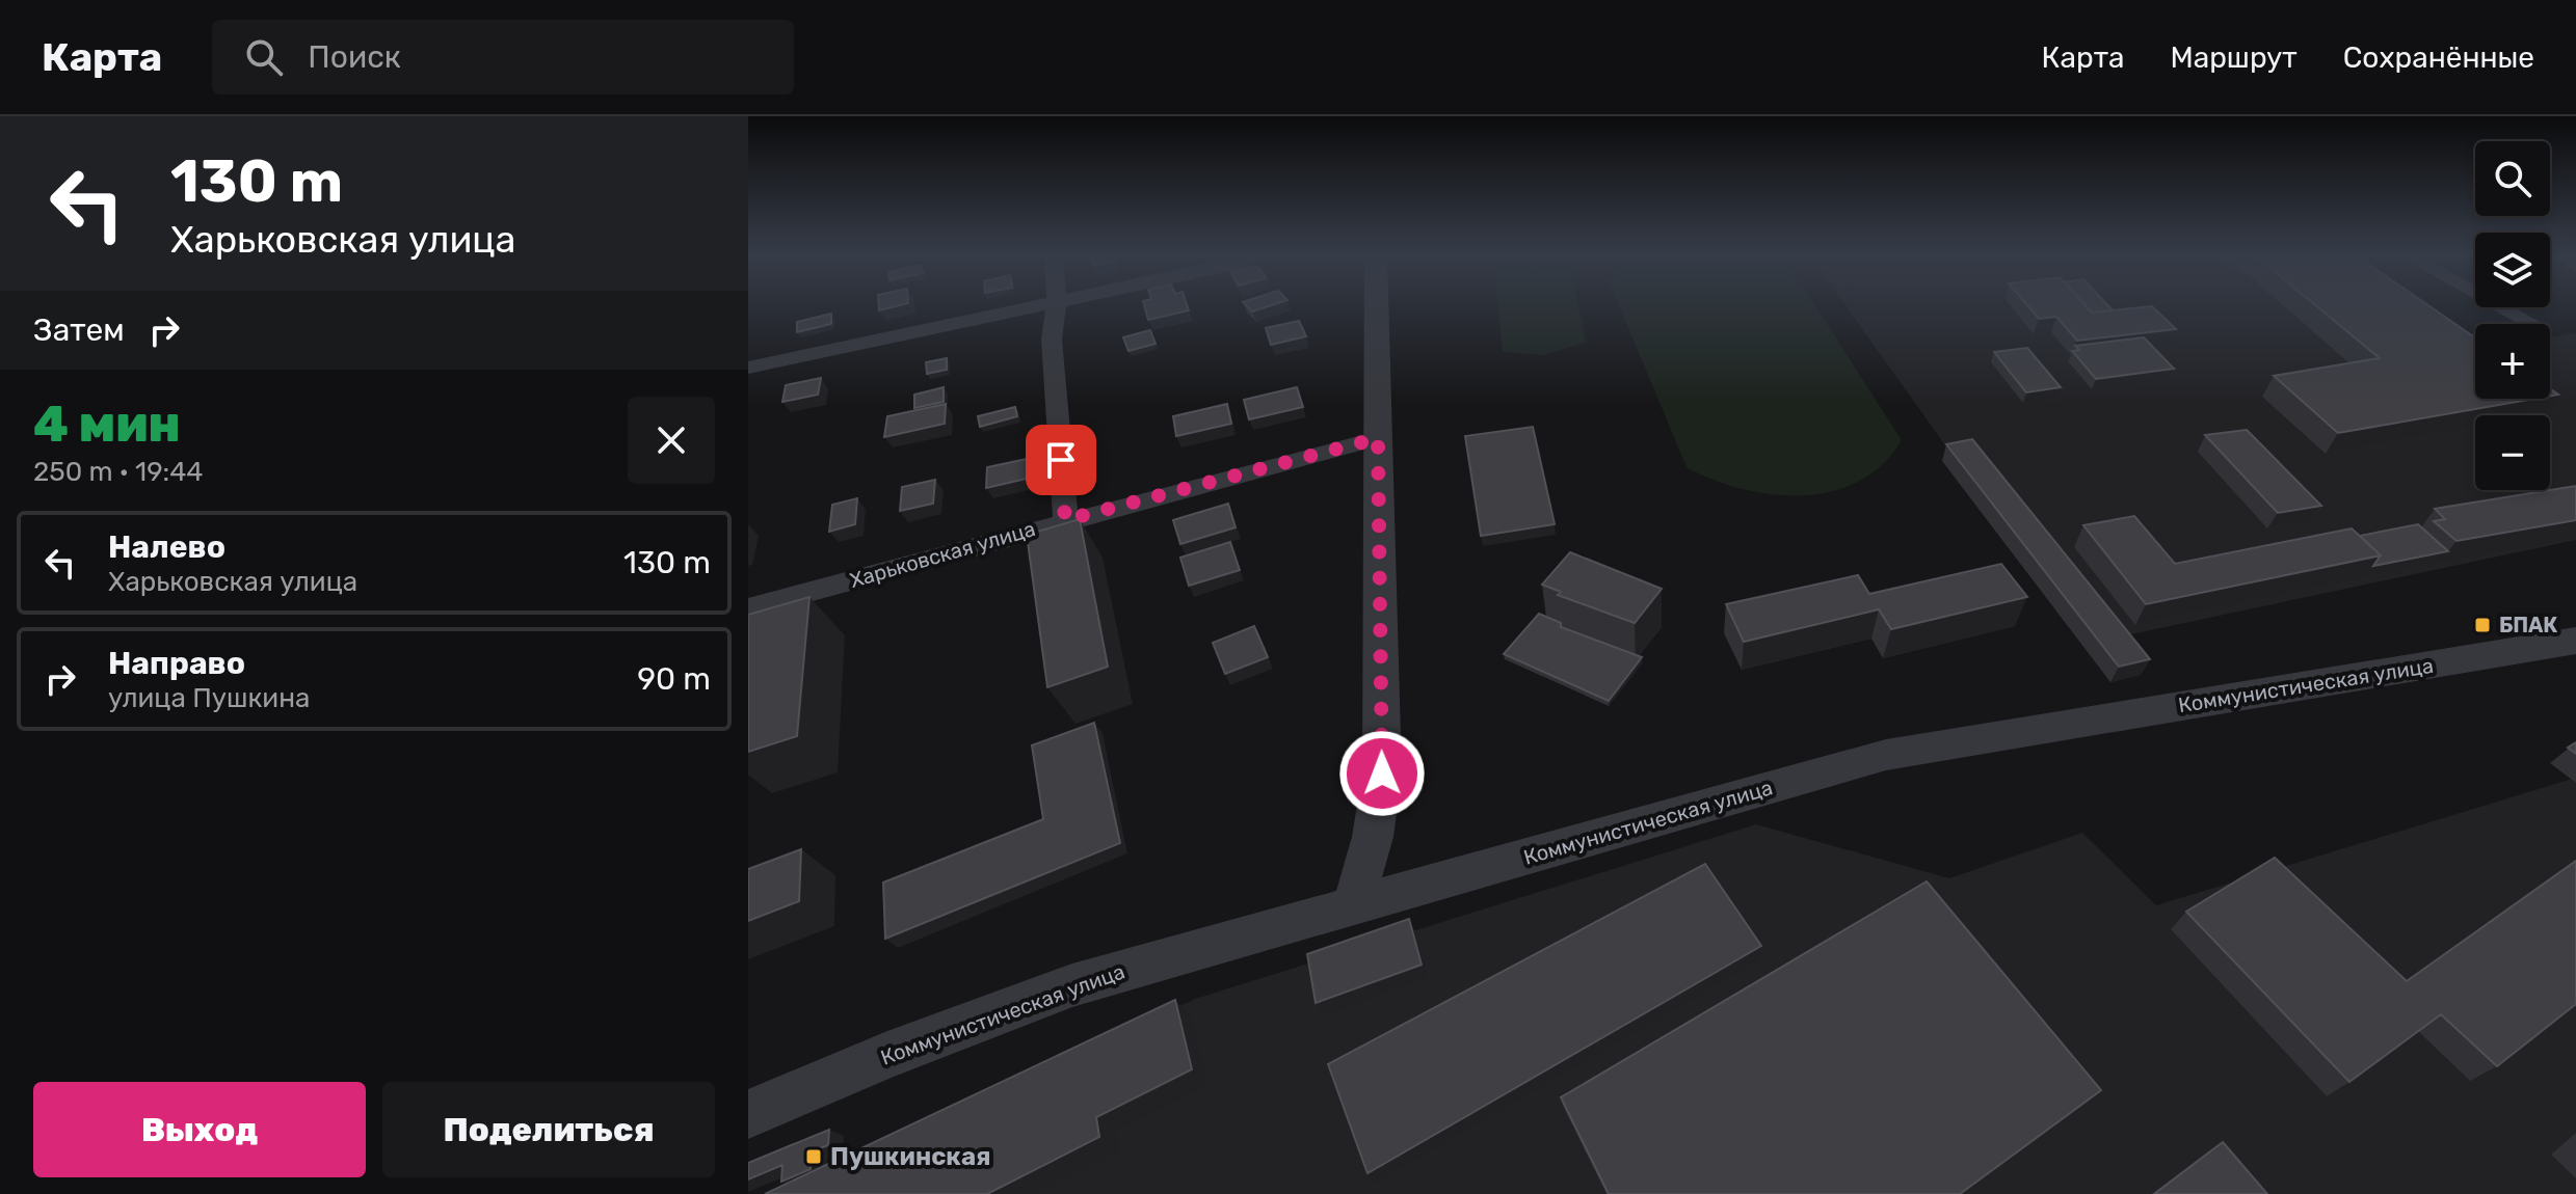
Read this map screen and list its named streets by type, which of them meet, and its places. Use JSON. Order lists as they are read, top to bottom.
{
  "streets": {
    "street": ["Харьковская улица", "Коммунистическая улица"]
  },
  "places": {
    "transit": ["БПАК", "Пушкинская"]
  },
  "page": {
    "header": "Карта",
    "search": "Поиск",
    "nav": ["Карта", "Маршрут", "Сохранённые"],
    "turn": ["130 m", "Харьковская улица"],
    "map_buttons": ["+", "−"],
    "then": "Затем",
    "heading": ["4 мин", "250 m · 19:44"],
    "list": [
      {
        "name": "Налево",
        "note": "Харьковская улица",
        "value": "130 m"
      },
      {
        "name": "Направо",
        "note": "улица Пушкина",
        "value": "90 m"
      }
    ],
    "buttons": ["Выход", "Поделиться"]
  }
}
